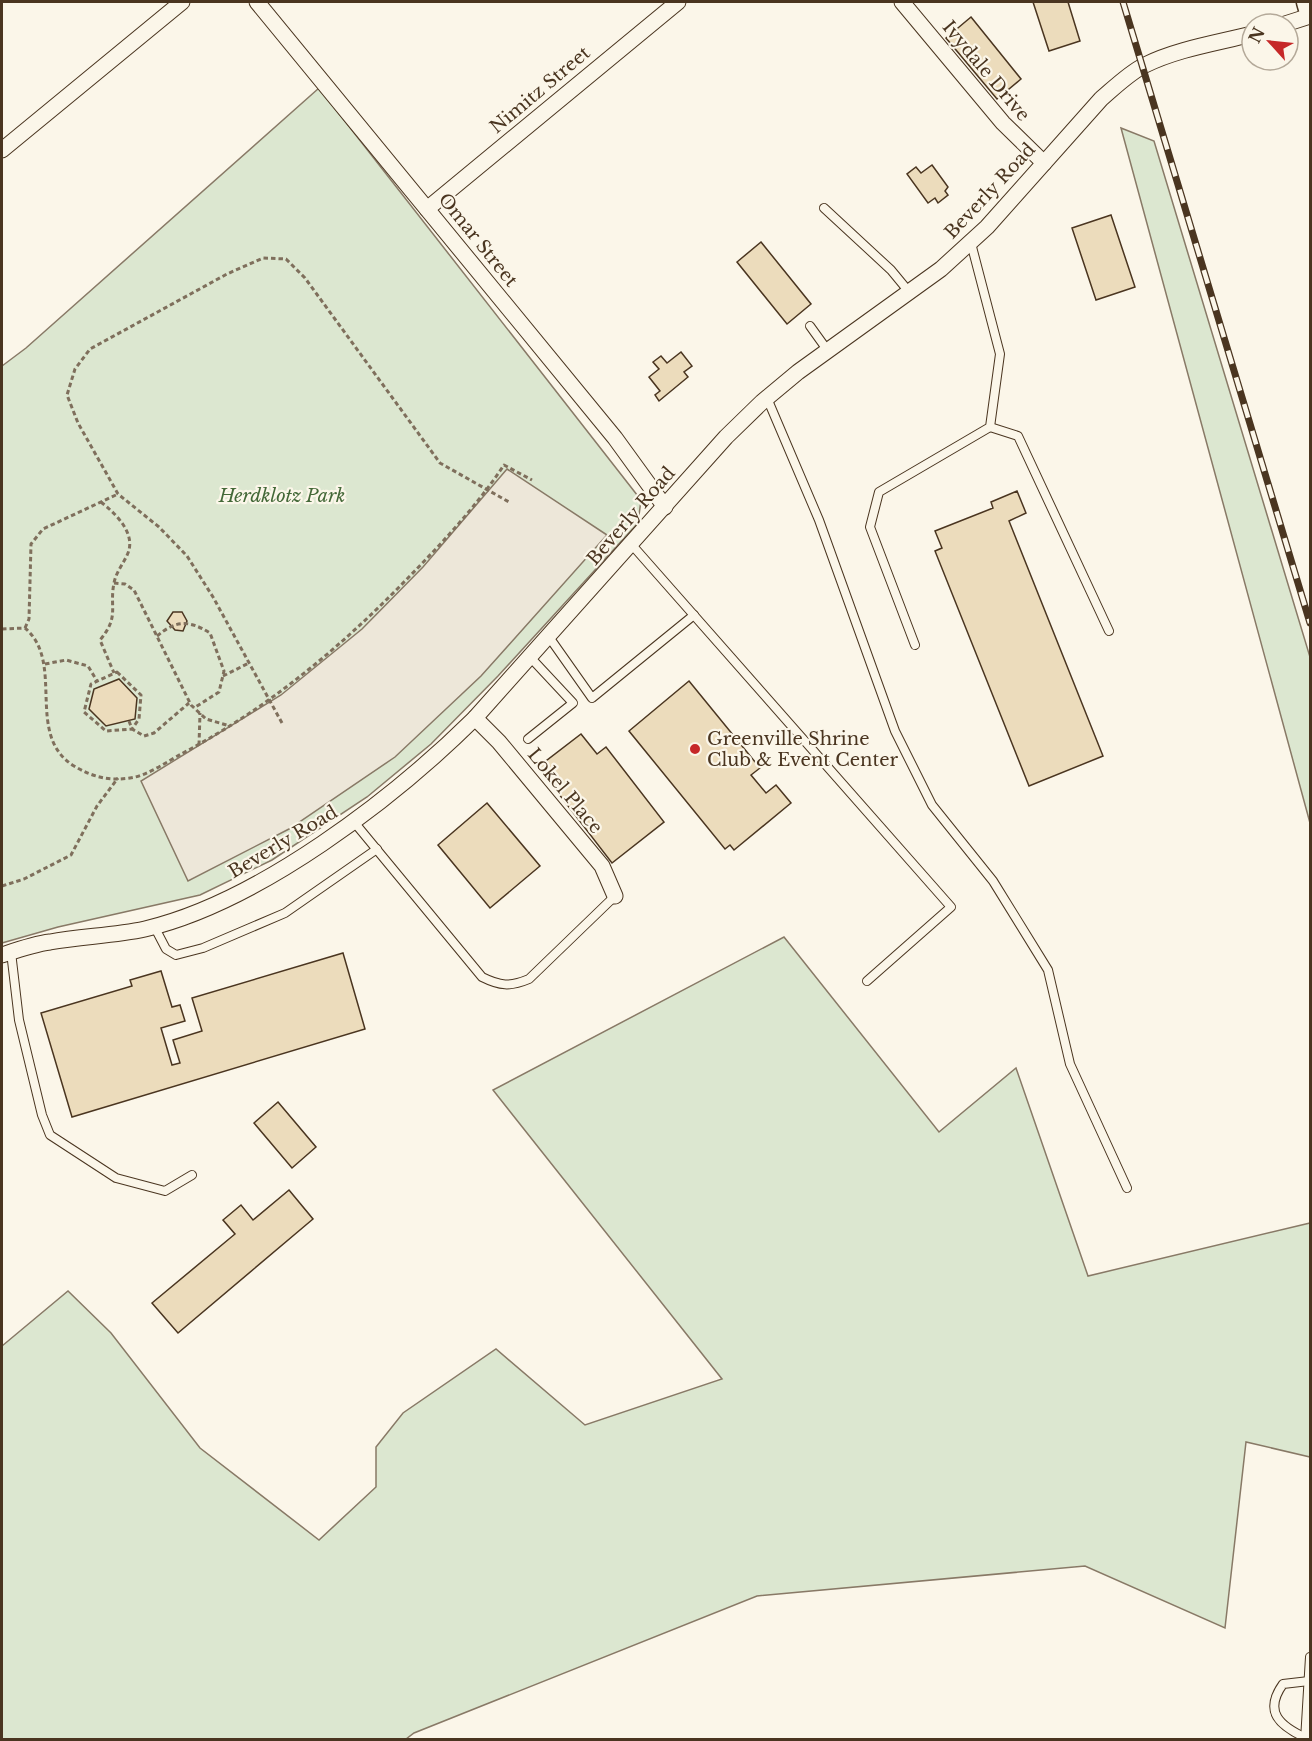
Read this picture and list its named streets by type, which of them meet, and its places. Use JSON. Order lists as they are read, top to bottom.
{
  "streets": {
    "street": [
      "Ivydale Drive",
      "Nimitz Street",
      "Beverly Road",
      "Omar Street",
      "Lokel Place"
    ]
  },
  "crossings": [
    ["Ivydale Drive", "Beverly Road"],
    ["Nimitz Street", "Omar Street"],
    ["Beverly Road", "Omar Street"],
    ["Beverly Road", "Lokel Place"]
  ],
  "parks": ["Herdklotz Park"],
  "places": ["Greenville Shrine Club & Event Center"],
  "north": "top left"
}
